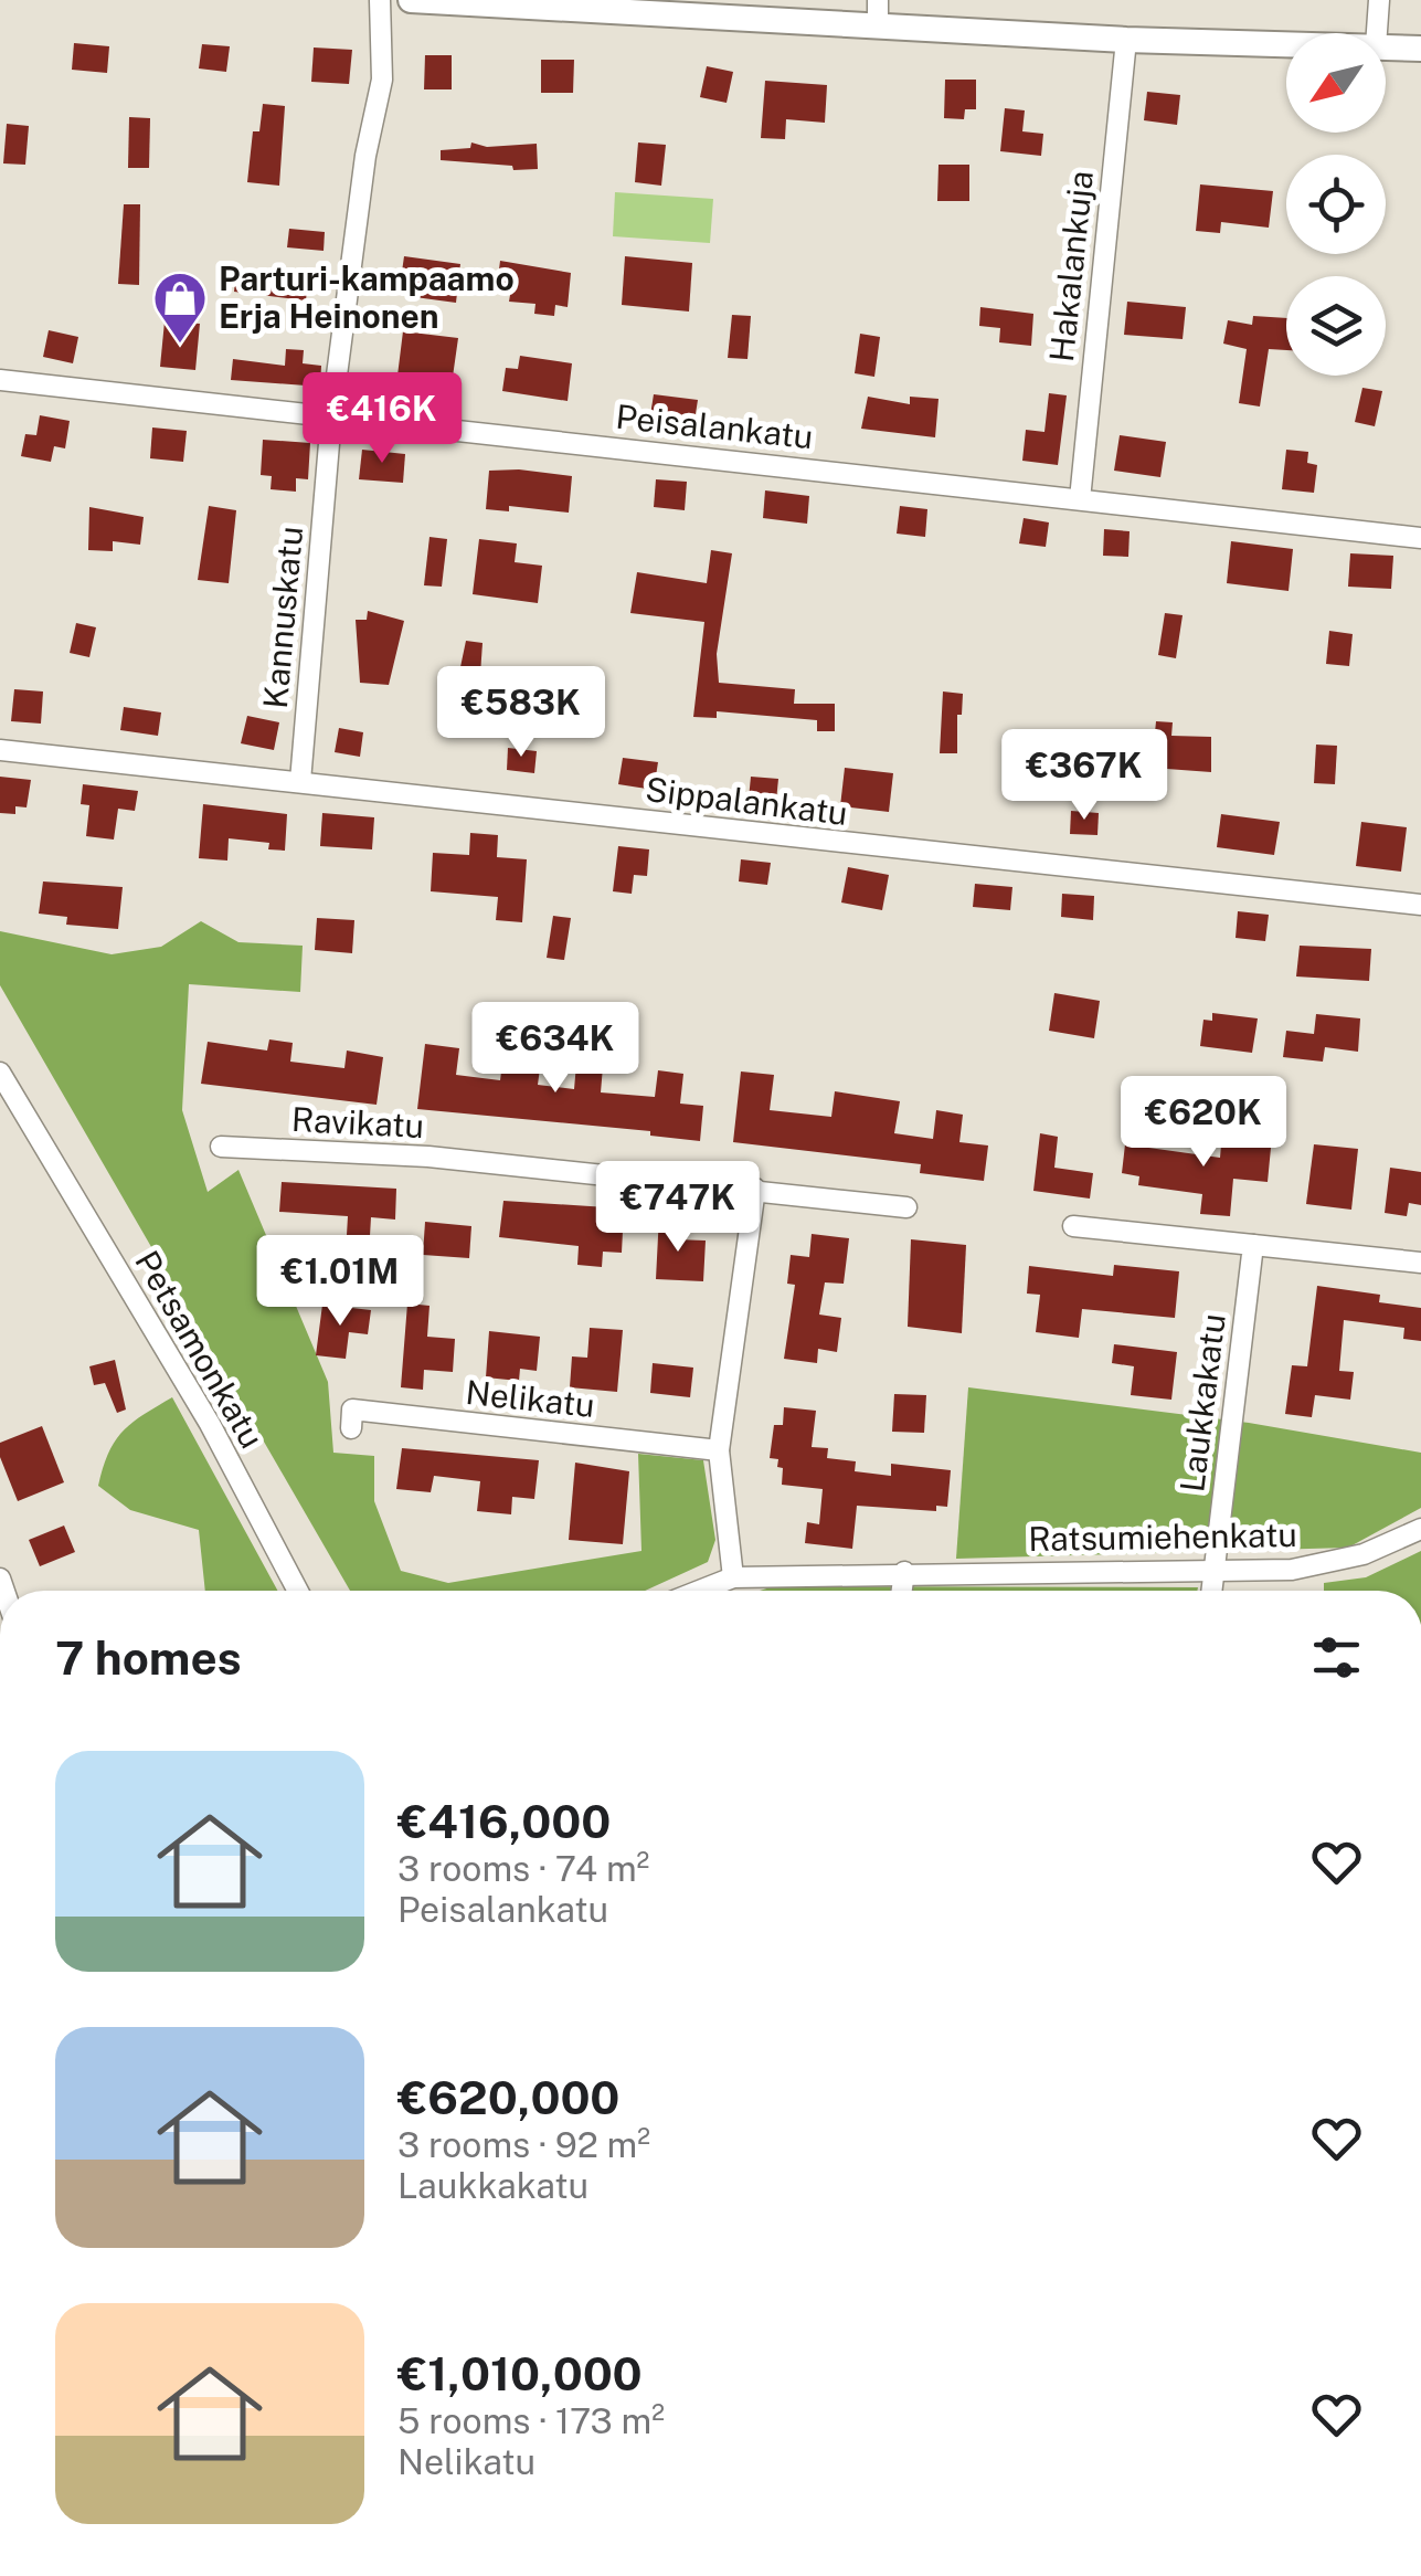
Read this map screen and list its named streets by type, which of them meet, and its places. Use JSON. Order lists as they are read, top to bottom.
{
  "streets": {
    "street": [
      "Hakalankuja",
      "Peisalankatu",
      "Kannuskatu",
      "Sippalankatu",
      "Ravikatu",
      "Petsamonkatu",
      "Nelikatu",
      "Laukkakatu",
      "Ratsumiehenkatu"
    ]
  },
  "crossings": [
    ["Hakalankuja", "Peisalankatu"],
    ["Peisalankatu", "Kannuskatu"],
    ["Kannuskatu", "Sippalankatu"],
    ["Laukkakatu", "Ratsumiehenkatu"]
  ],
  "places": {
    "shop": ["Parturi-kampaamo Erja Heinonen"]
  },
  "north": "bottom left",
  "page": {
    "price": [
      "€416K",
      "€583K",
      "€367K",
      "€634K",
      "€620K",
      "€747K",
      "€1.01M"
    ],
    "heading": "7 homes",
    "list": [
      {
        "name": "€416,000",
        "note": "3 rooms · 74 m² · Peisalankatu"
      },
      {
        "name": "€620,000",
        "note": "3 rooms · 92 m² · Laukkakatu"
      },
      {
        "name": "€1,010,000",
        "note": "5 rooms · 173 m² · Nelikatu"
      }
    ]
  }
}
